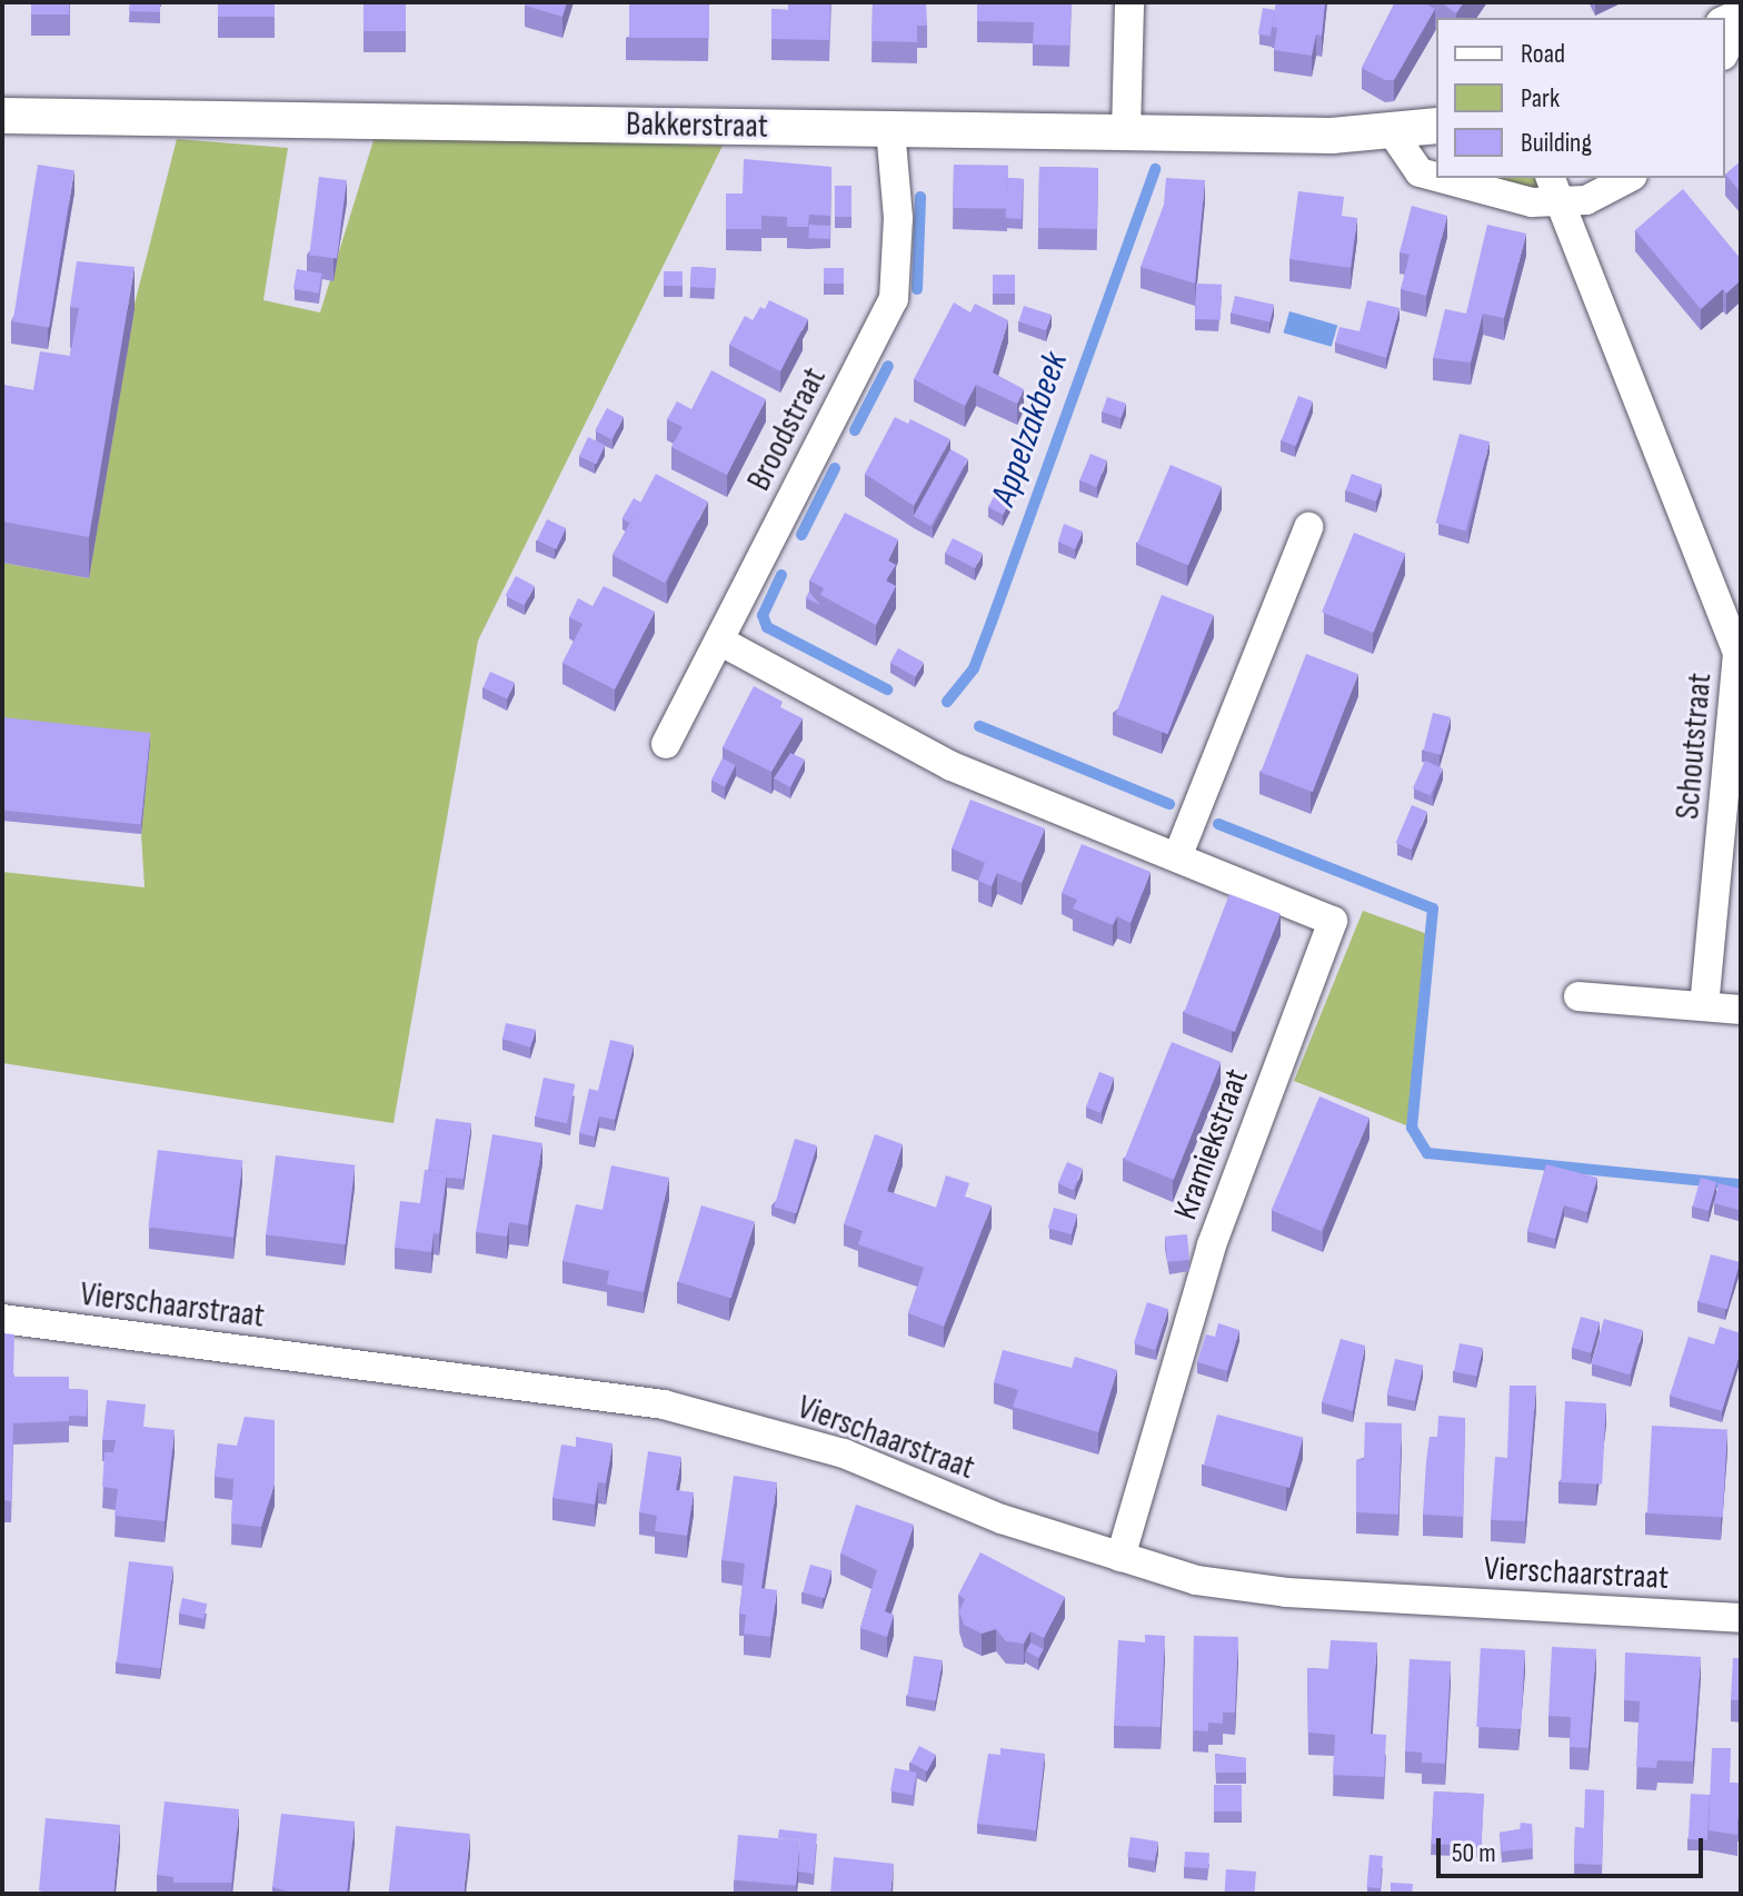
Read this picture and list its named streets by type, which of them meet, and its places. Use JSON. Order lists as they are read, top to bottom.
{
  "streets": {
    "street": [
      "Bakkerstraat",
      "Broodstraat",
      "Schoutstraat",
      "Kramiekstraat",
      "Vierschaarstraat"
    ]
  },
  "crossings": [
    ["Bakkerstraat", "Broodstraat"],
    ["Broodstraat", "Kramiekstraat"],
    ["Kramiekstraat", "Vierschaarstraat"]
  ],
  "water": ["Appelzakbeek"],
  "legend": ["Road", "Park", "Building"],
  "scale_bar": "50 m"
}
